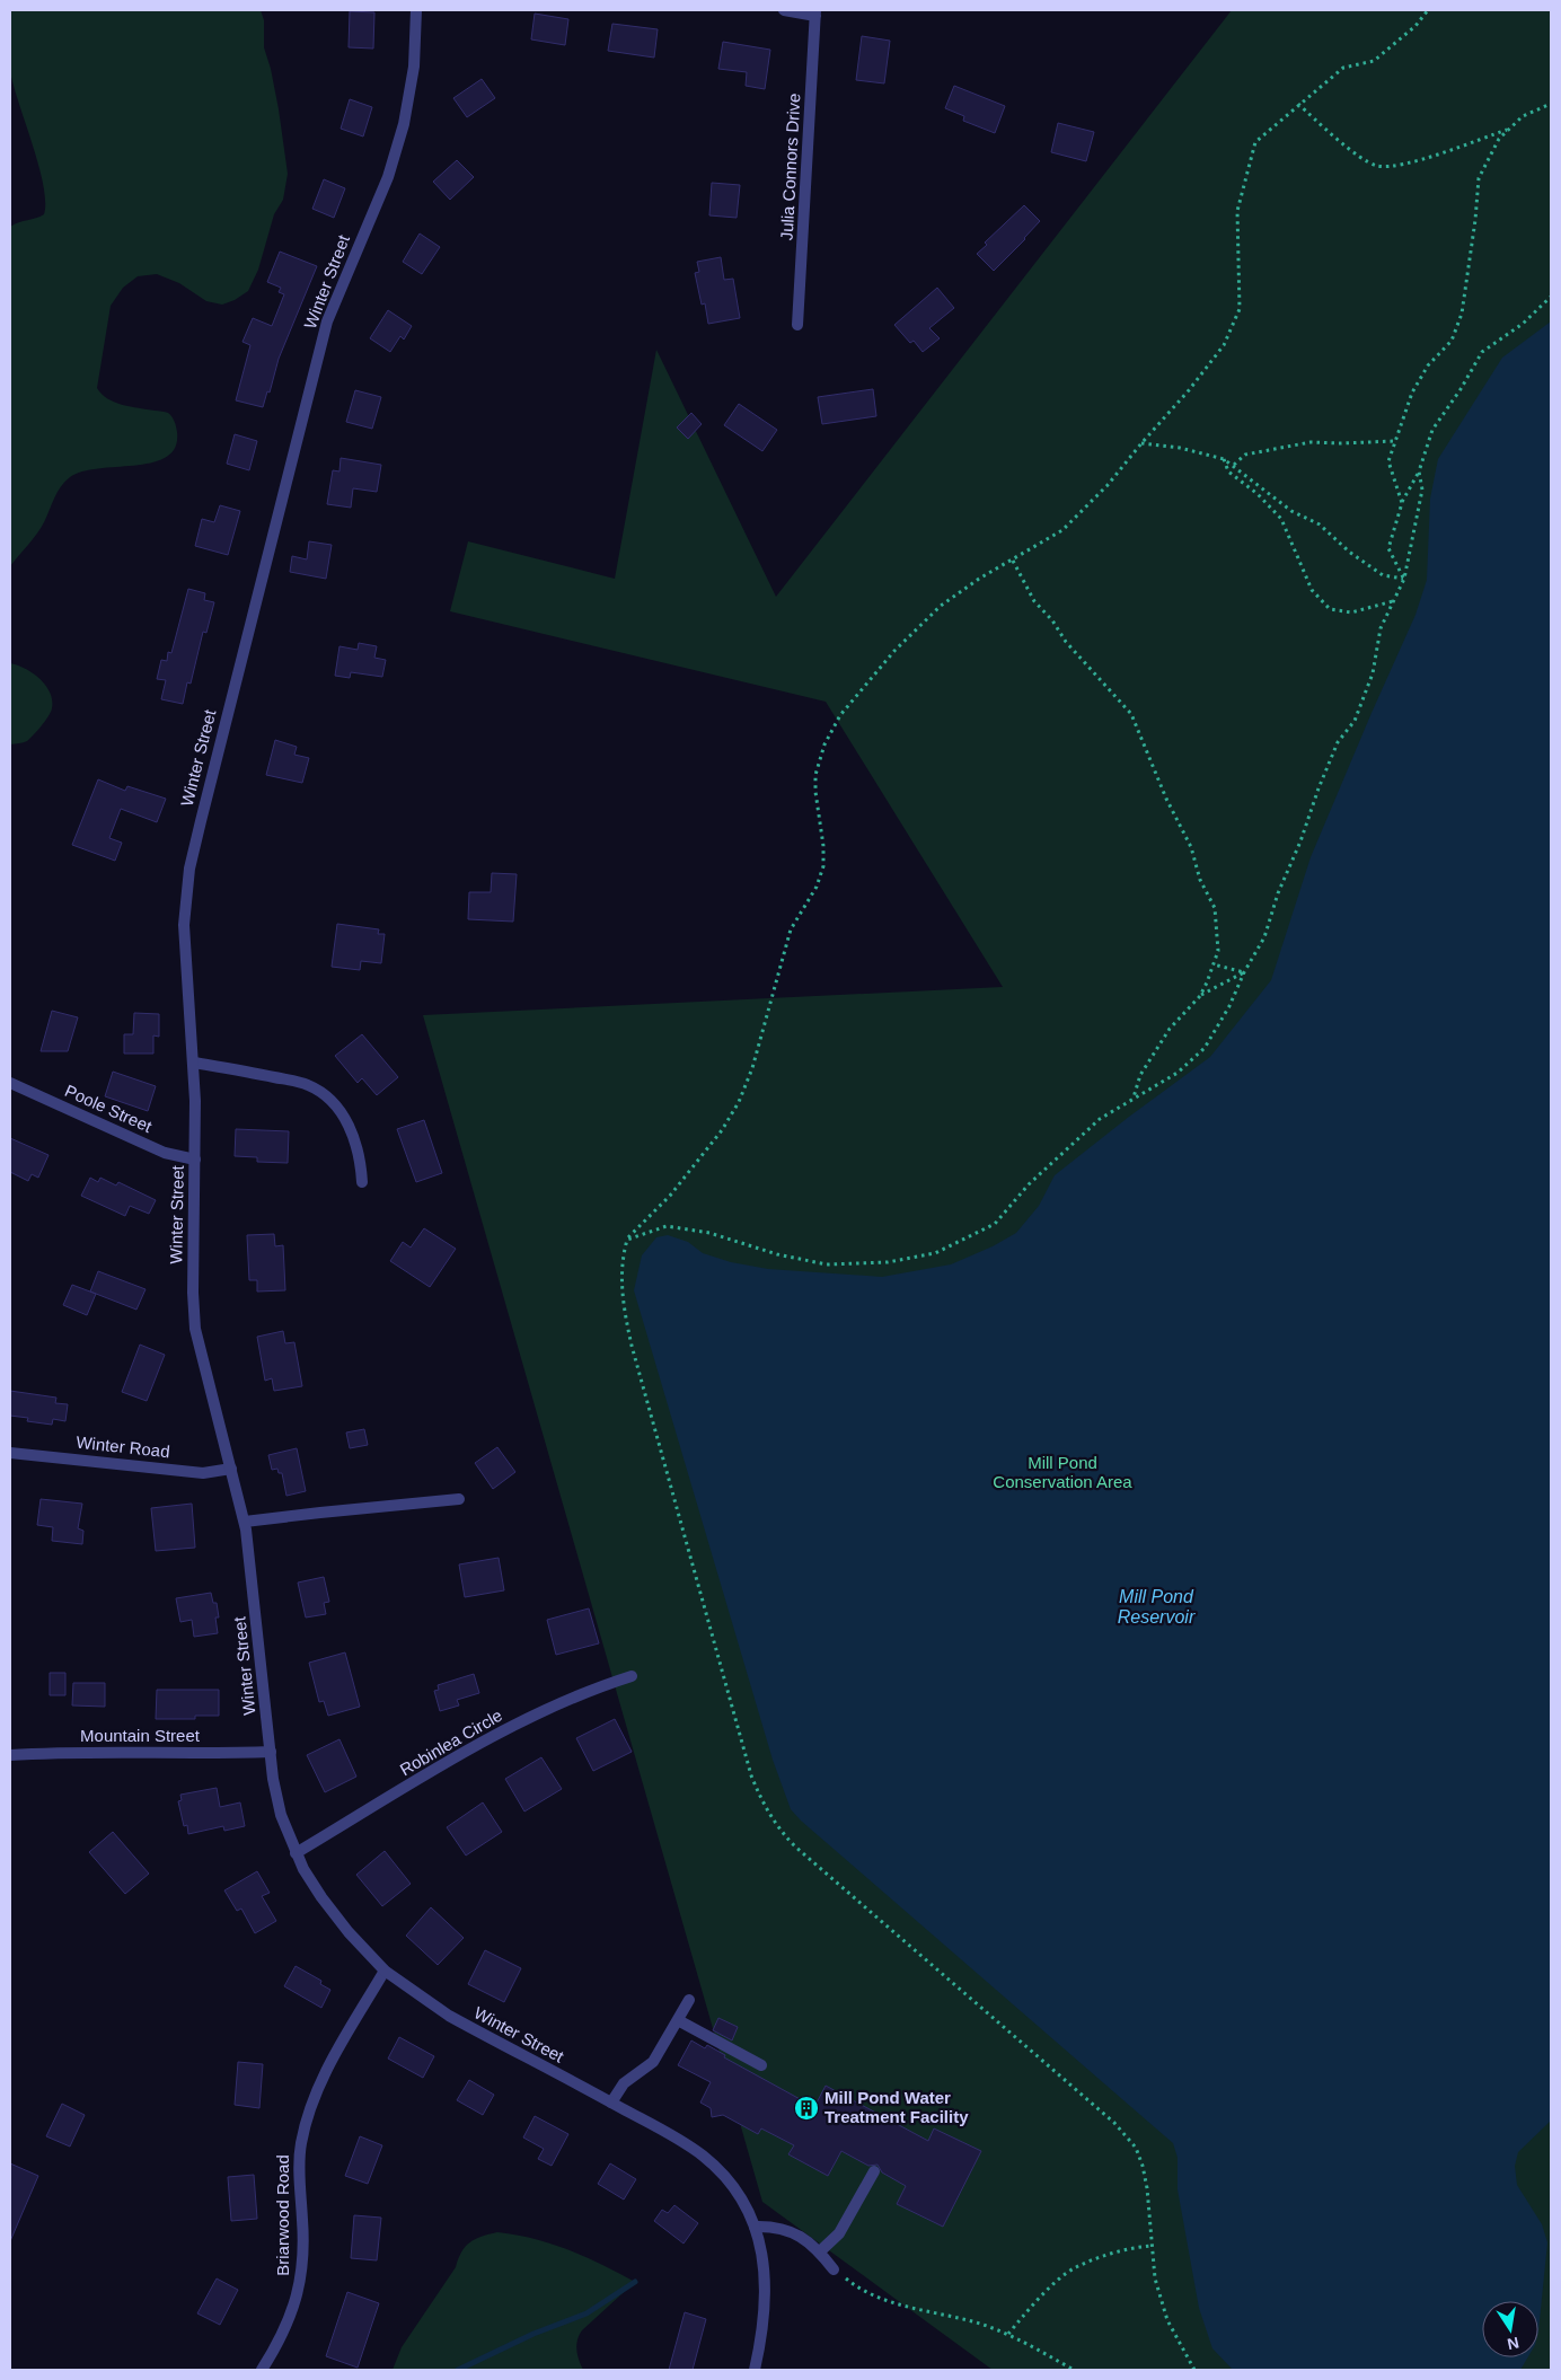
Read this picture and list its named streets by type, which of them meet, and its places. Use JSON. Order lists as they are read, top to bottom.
{
  "streets": {
    "street": [
      "Julia Connors Drive",
      "Winter Street",
      "Poole Street",
      "Winter Road",
      "Mountain Street",
      "Robinlea Circle",
      "Briarwood Road"
    ]
  },
  "crossings": [
    ["Winter Street", "Poole Street"],
    ["Winter Street", "Winter Road"],
    ["Winter Street", "Mountain Street"],
    ["Winter Street", "Robinlea Circle"],
    ["Winter Street", "Briarwood Road"]
  ],
  "water": ["Mill Pond Reservoir"],
  "parks": ["Mill Pond Conservation Area"],
  "places": {
    "building": ["Mill Pond Water Treatment Facility"]
  },
  "north": "bottom"
}
